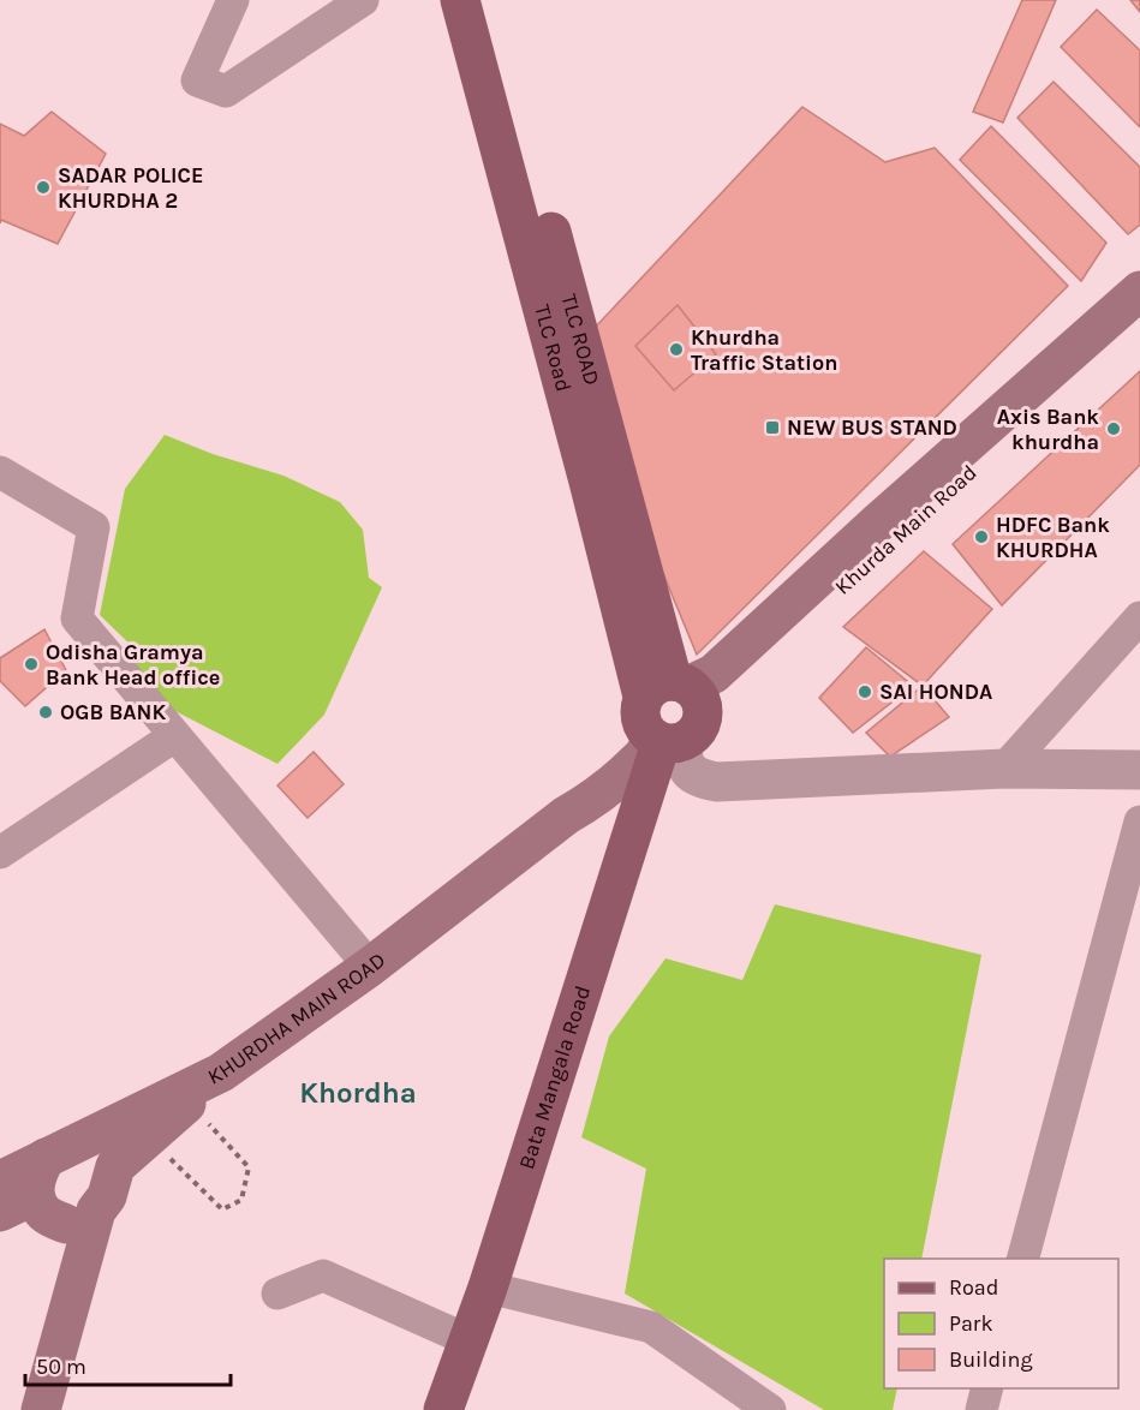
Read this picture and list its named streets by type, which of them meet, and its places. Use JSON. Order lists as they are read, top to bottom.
{
  "streets": {
    "main road": [
      "TLC ROAD",
      "TLC Road",
      "Khurda Main Road",
      "KHURDHA MAIN ROAD",
      "Bata Mangala Road"
    ]
  },
  "crossings": [
    ["TLC ROAD", "TLC Road"],
    ["TLC ROAD", "Khurda Main Road"],
    ["TLC ROAD", "KHURDHA MAIN ROAD"],
    ["TLC ROAD", "Bata Mangala Road"],
    ["TLC Road", "Khurda Main Road"],
    ["TLC Road", "KHURDHA MAIN ROAD"],
    ["TLC Road", "Bata Mangala Road"],
    ["Khurda Main Road", "KHURDHA MAIN ROAD"],
    ["Khurda Main Road", "Bata Mangala Road"],
    ["KHURDHA MAIN ROAD", "Bata Mangala Road"]
  ],
  "districts": ["Khordha"],
  "places": {
    "other": [
      "SADAR POLICE KHURDHA 2",
      "Khurdha Traffic Station",
      "Axis Bank khurdha",
      "HDFC Bank KHURDHA",
      "Odisha Gramya Bank Head office",
      "SAI HONDA",
      "OGB BANK"
    ],
    "transit": ["NEW BUS STAND"]
  },
  "legend": ["Road", "Park", "Building"],
  "scale_bar": "50 m"
}
